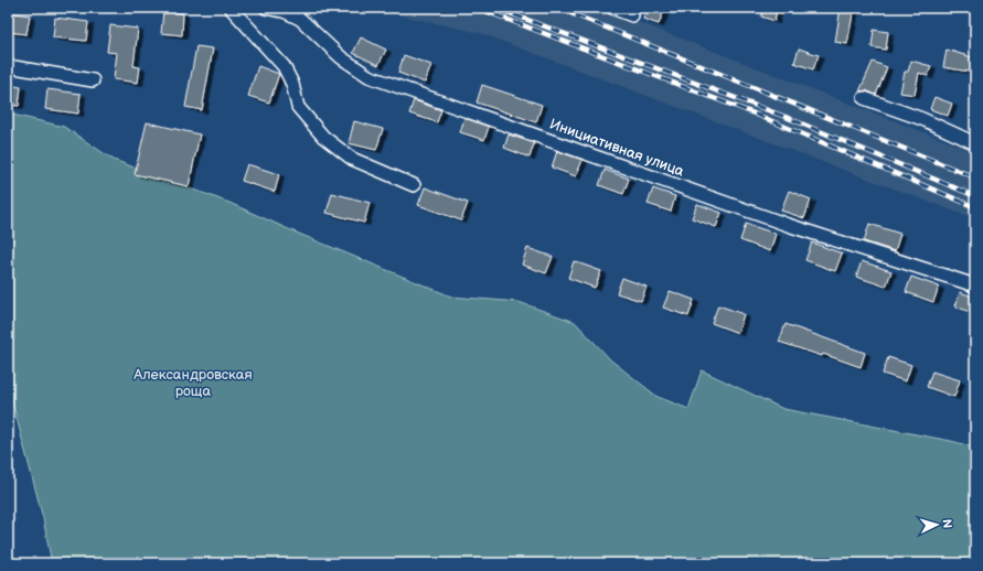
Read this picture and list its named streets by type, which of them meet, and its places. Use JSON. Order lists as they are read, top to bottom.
{
  "streets": {
    "street": ["Инициативная улица"]
  },
  "parks": ["Александровская роща"],
  "north": "right"
}
